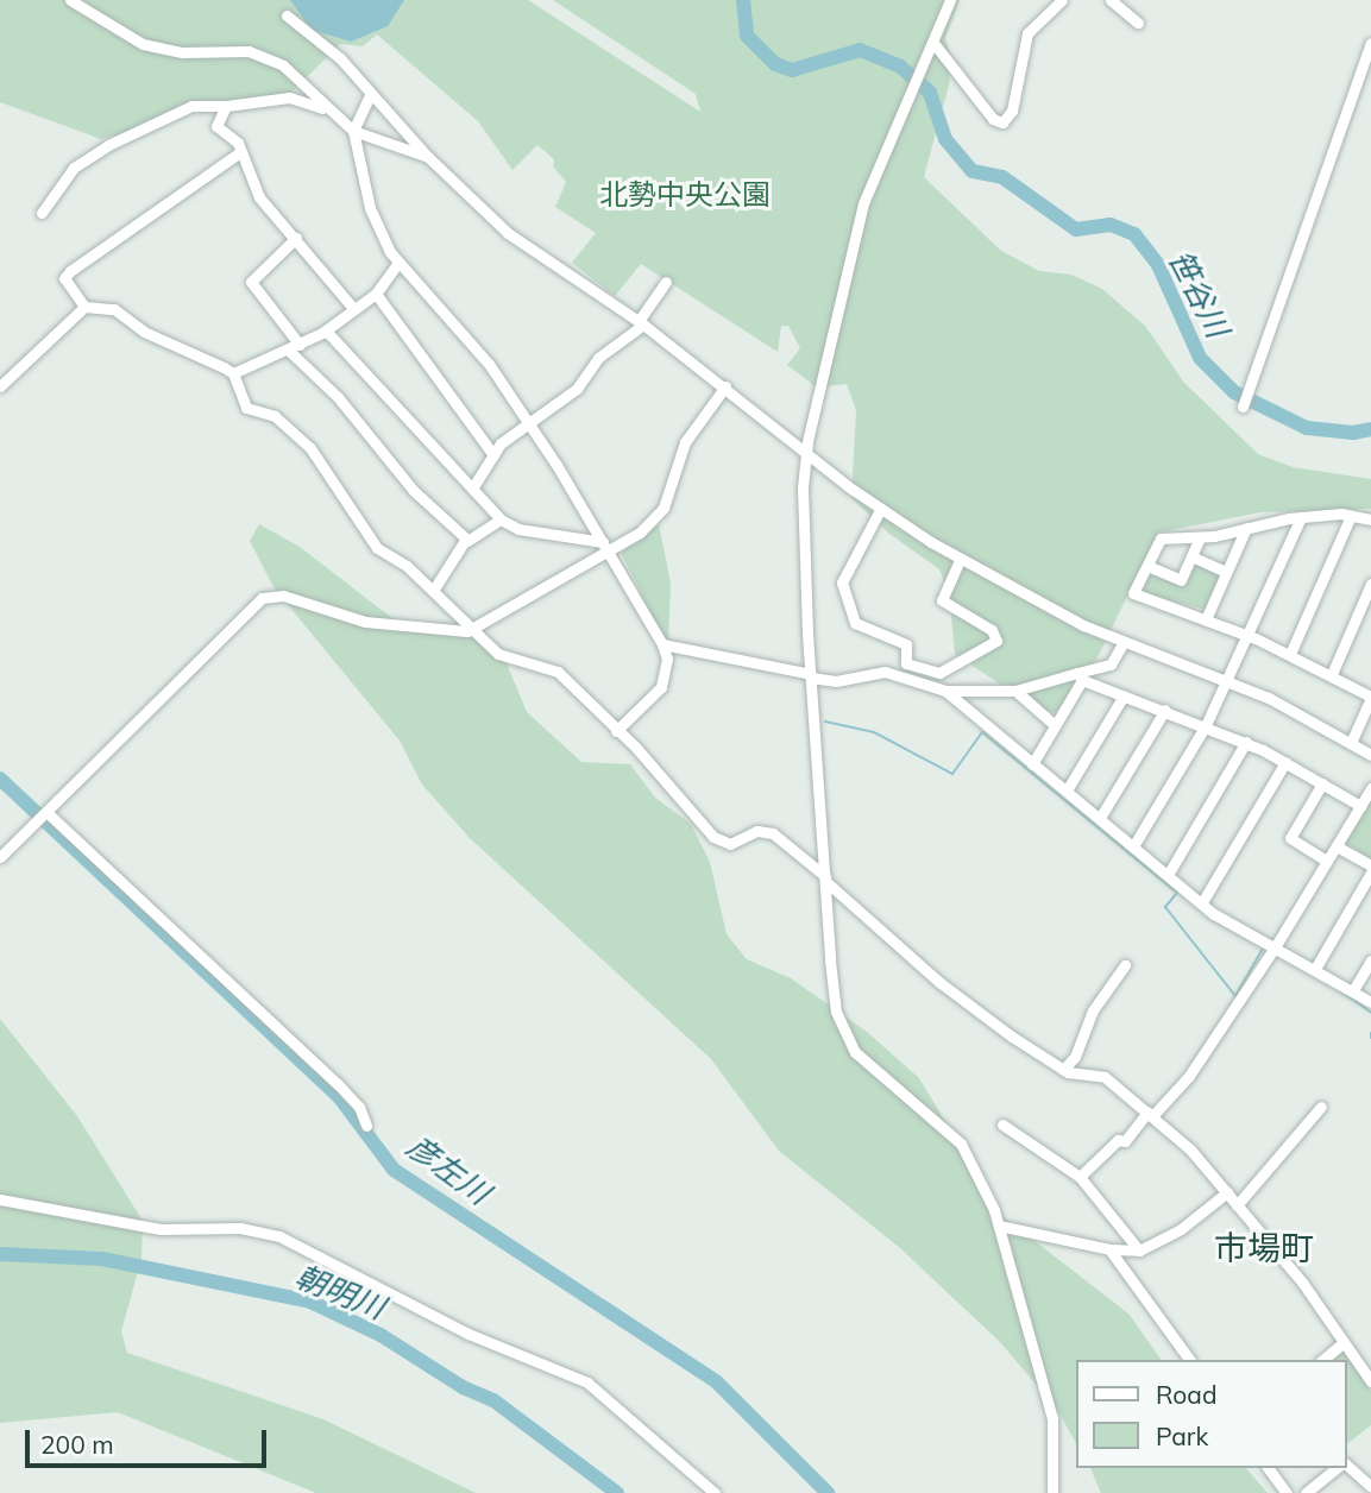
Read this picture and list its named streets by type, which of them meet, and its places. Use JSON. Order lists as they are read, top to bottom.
{
  "districts": ["市場町"],
  "water": ["笹谷川", "彦左川", "朝明川"],
  "parks": ["北勢中央公園"],
  "legend": ["Road", "Park"],
  "scale_bar": "200 m"
}
